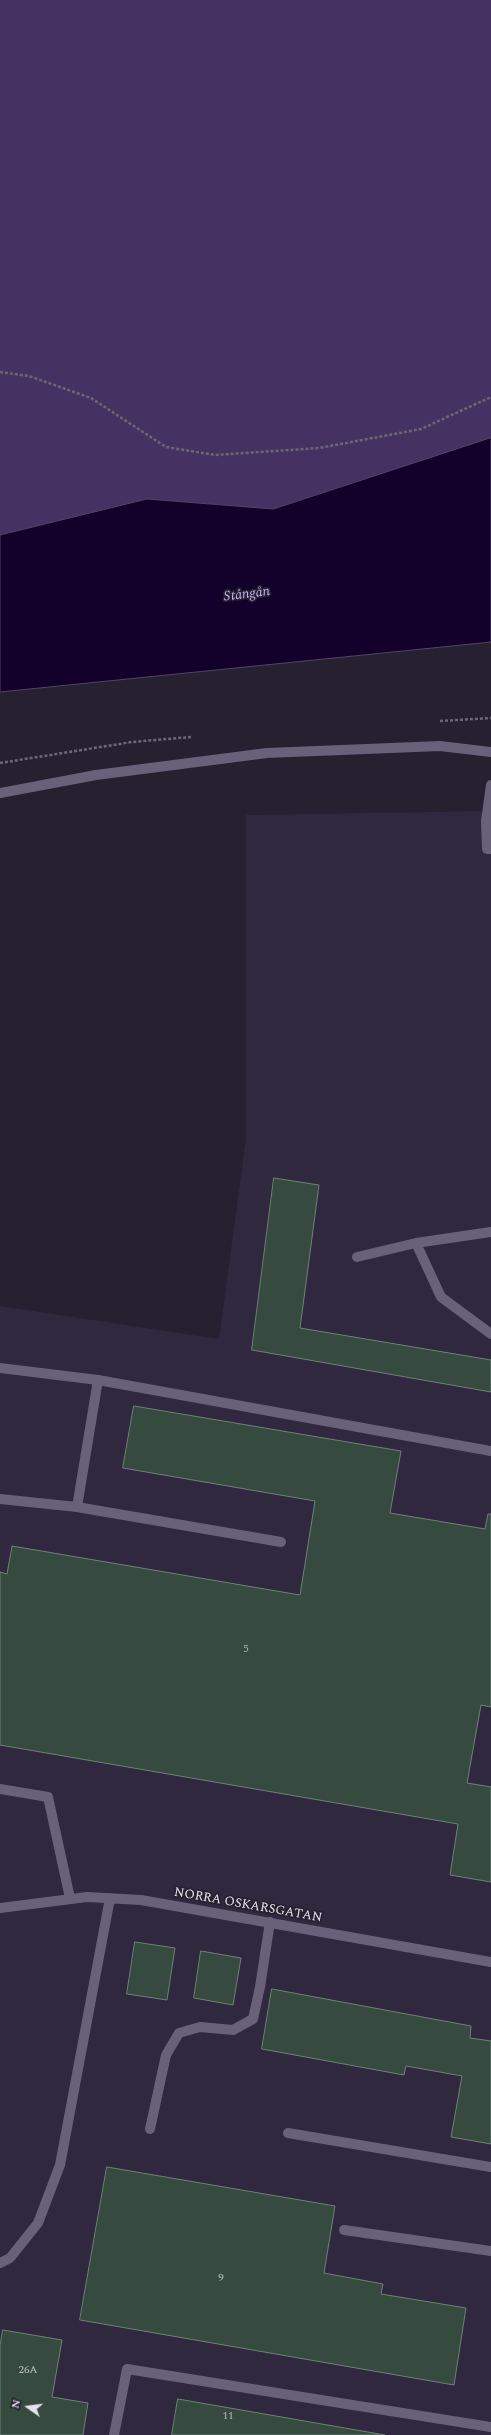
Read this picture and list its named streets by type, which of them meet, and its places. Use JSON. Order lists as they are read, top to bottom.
{
  "streets": {
    "street": ["NORRA OSKARSGATAN"]
  },
  "water": ["Stångån"],
  "house_numbers": [
    "5",
    "9",
    "26A",
    "11"
  ],
  "north": "left"
}
